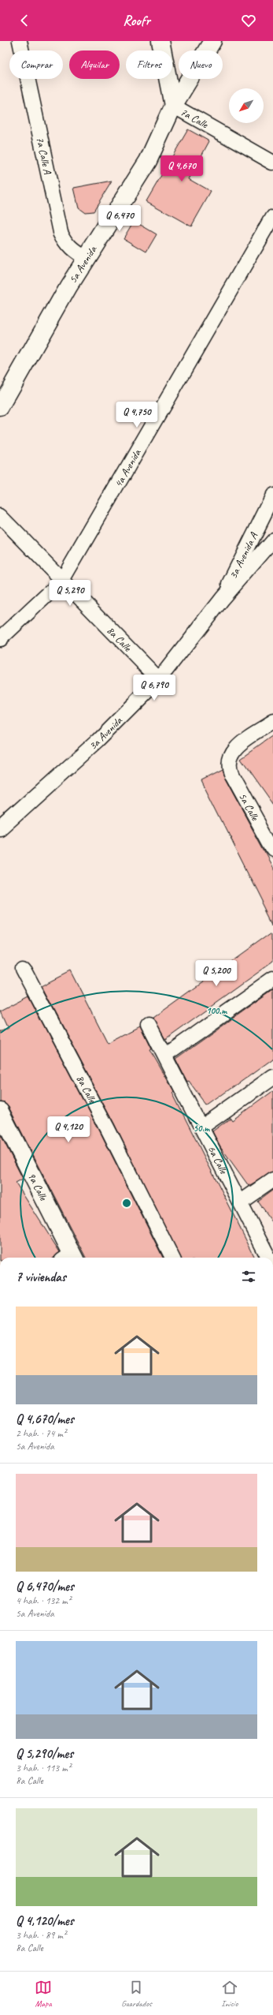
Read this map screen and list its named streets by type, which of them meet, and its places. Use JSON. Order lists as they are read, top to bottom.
{
  "streets": {
    "main road": ["7a Calle", "5a Avenida", "9a Calle"],
    "street": [
      "7a Calle A",
      "4a Avenida",
      "3a Avenida A",
      "8a Calle",
      "3a Avenida",
      "5a Calle",
      "6a Calle"
    ]
  },
  "crossings": [
    ["7a Calle", "5a Avenida"],
    ["7a Calle A", "5a Avenida"],
    ["4a Avenida", "8a Calle"],
    ["3a Avenida A", "3a Avenida"],
    ["8a Calle", "3a Avenida"]
  ],
  "north": "bottom left",
  "page": {
    "header": "Roofr",
    "chip": [
      "Comprar",
      "Alquilar",
      "Filtros",
      "Nuevo"
    ],
    "price": [
      "Q 4,670",
      "Q 6,470",
      "Q 4,750",
      "Q 5,290",
      "Q 6,790",
      "Q 5,200",
      "Q 4,120"
    ],
    "heading": "7 viviendas",
    "list": [
      {
        "name": "Q 4,670/mes",
        "note": "2 hab. · 74 m² · 5a Avenida"
      },
      {
        "name": "Q 6,470/mes",
        "note": "4 hab. · 132 m² · 5a Avenida"
      },
      {
        "name": "Q 5,290/mes",
        "note": "3 hab. · 113 m² · 8a Calle"
      },
      {
        "name": "Q 4,120/mes",
        "note": "3 hab. · 89 m² · 8a Calle"
      }
    ],
    "tabs": ["Mapa", "Guardados", "Inicio"]
  },
  "rings": ["100 m", "50 m"]
}
